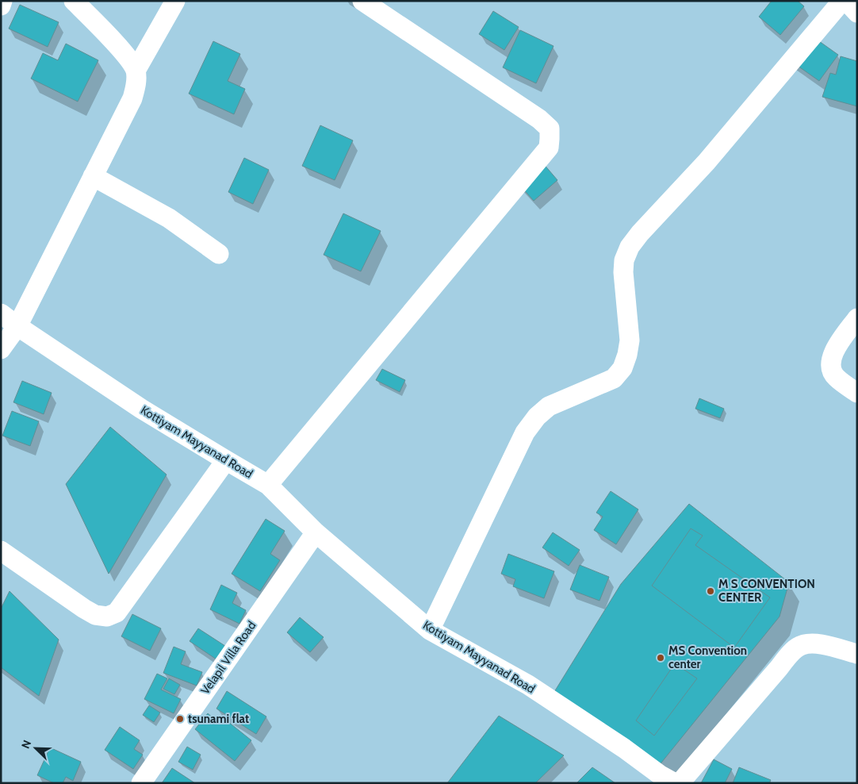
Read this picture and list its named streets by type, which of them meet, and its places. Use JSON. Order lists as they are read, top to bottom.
{
  "streets": {
    "street": ["Kottiyam Mayyanad Road", "Velapil Villa Road"]
  },
  "crossings": [
    ["Kottiyam Mayyanad Road", "Velapil Villa Road"]
  ],
  "places": ["M S CONVENTION CENTER", "MS Convention center", "tsunami flat"],
  "north": "top left"
}
